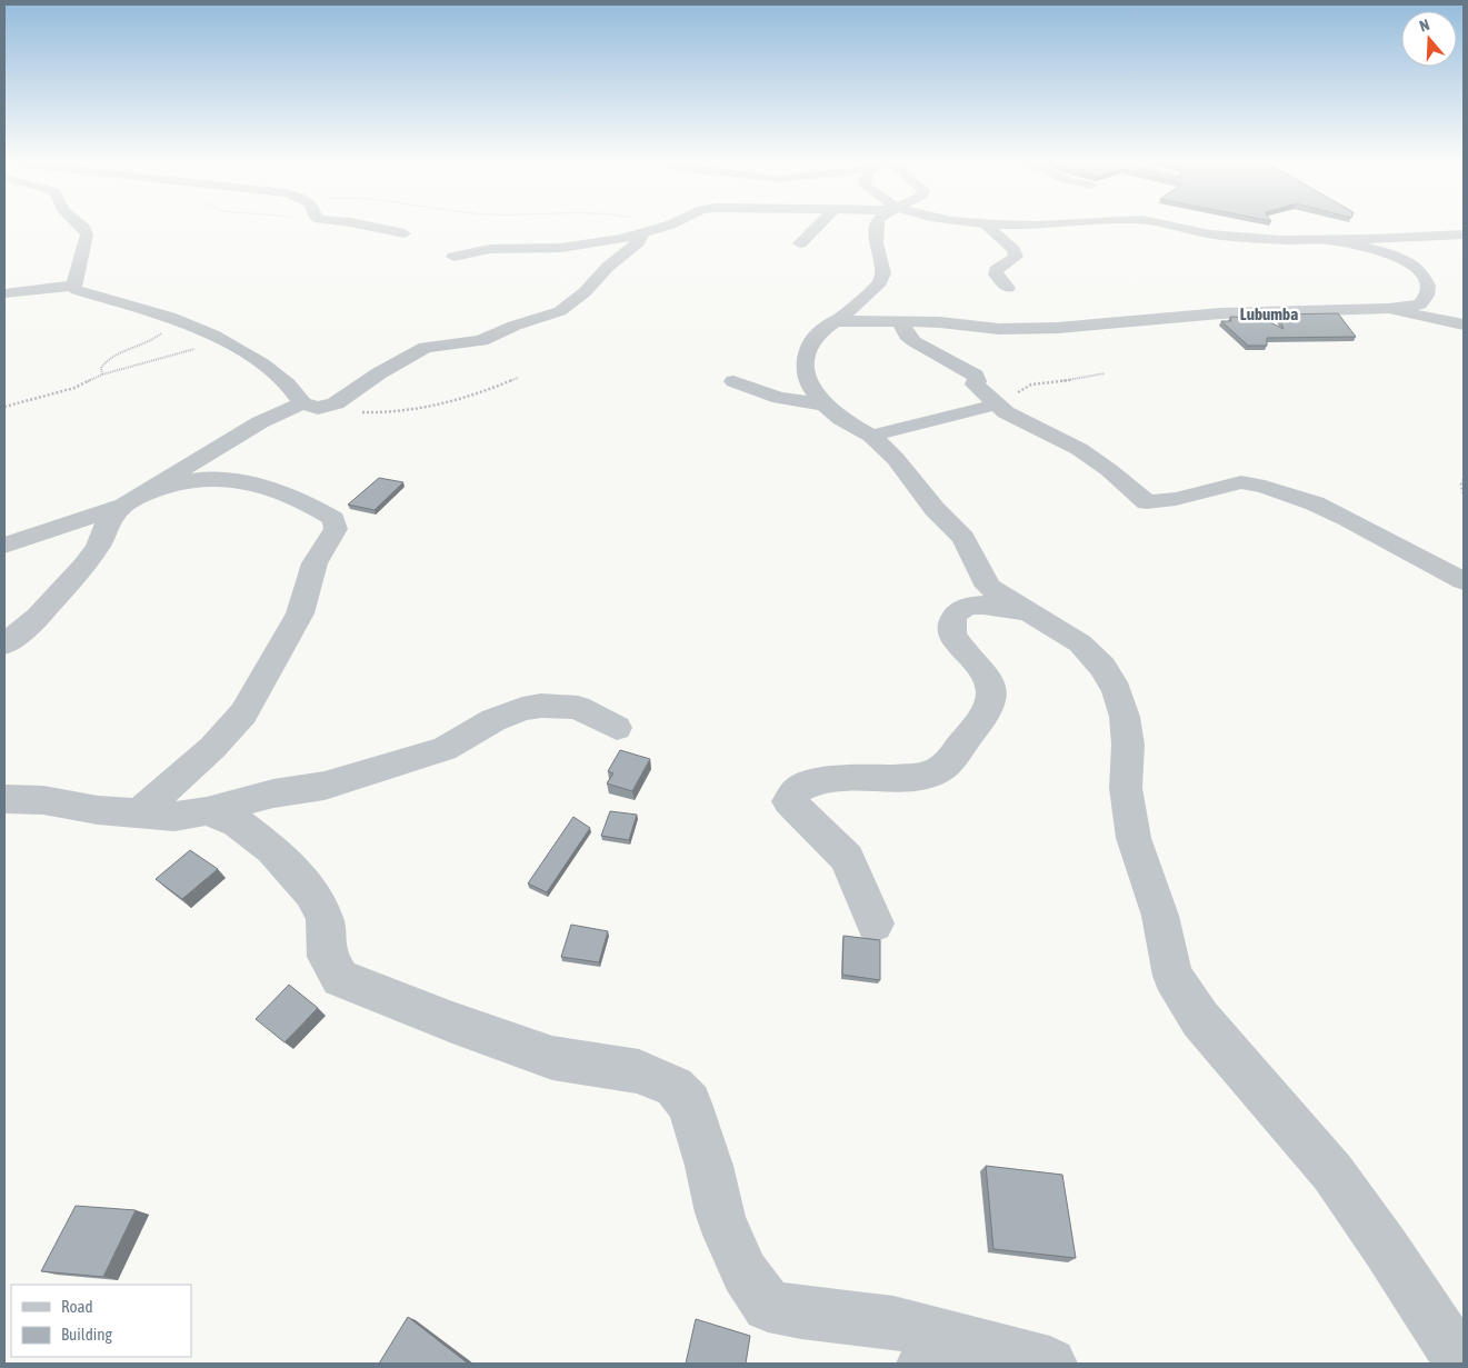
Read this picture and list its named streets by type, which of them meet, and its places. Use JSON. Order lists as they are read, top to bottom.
{
  "districts": ["Lubumba"],
  "legend": ["Road", "Building"],
  "north": "top"
}
